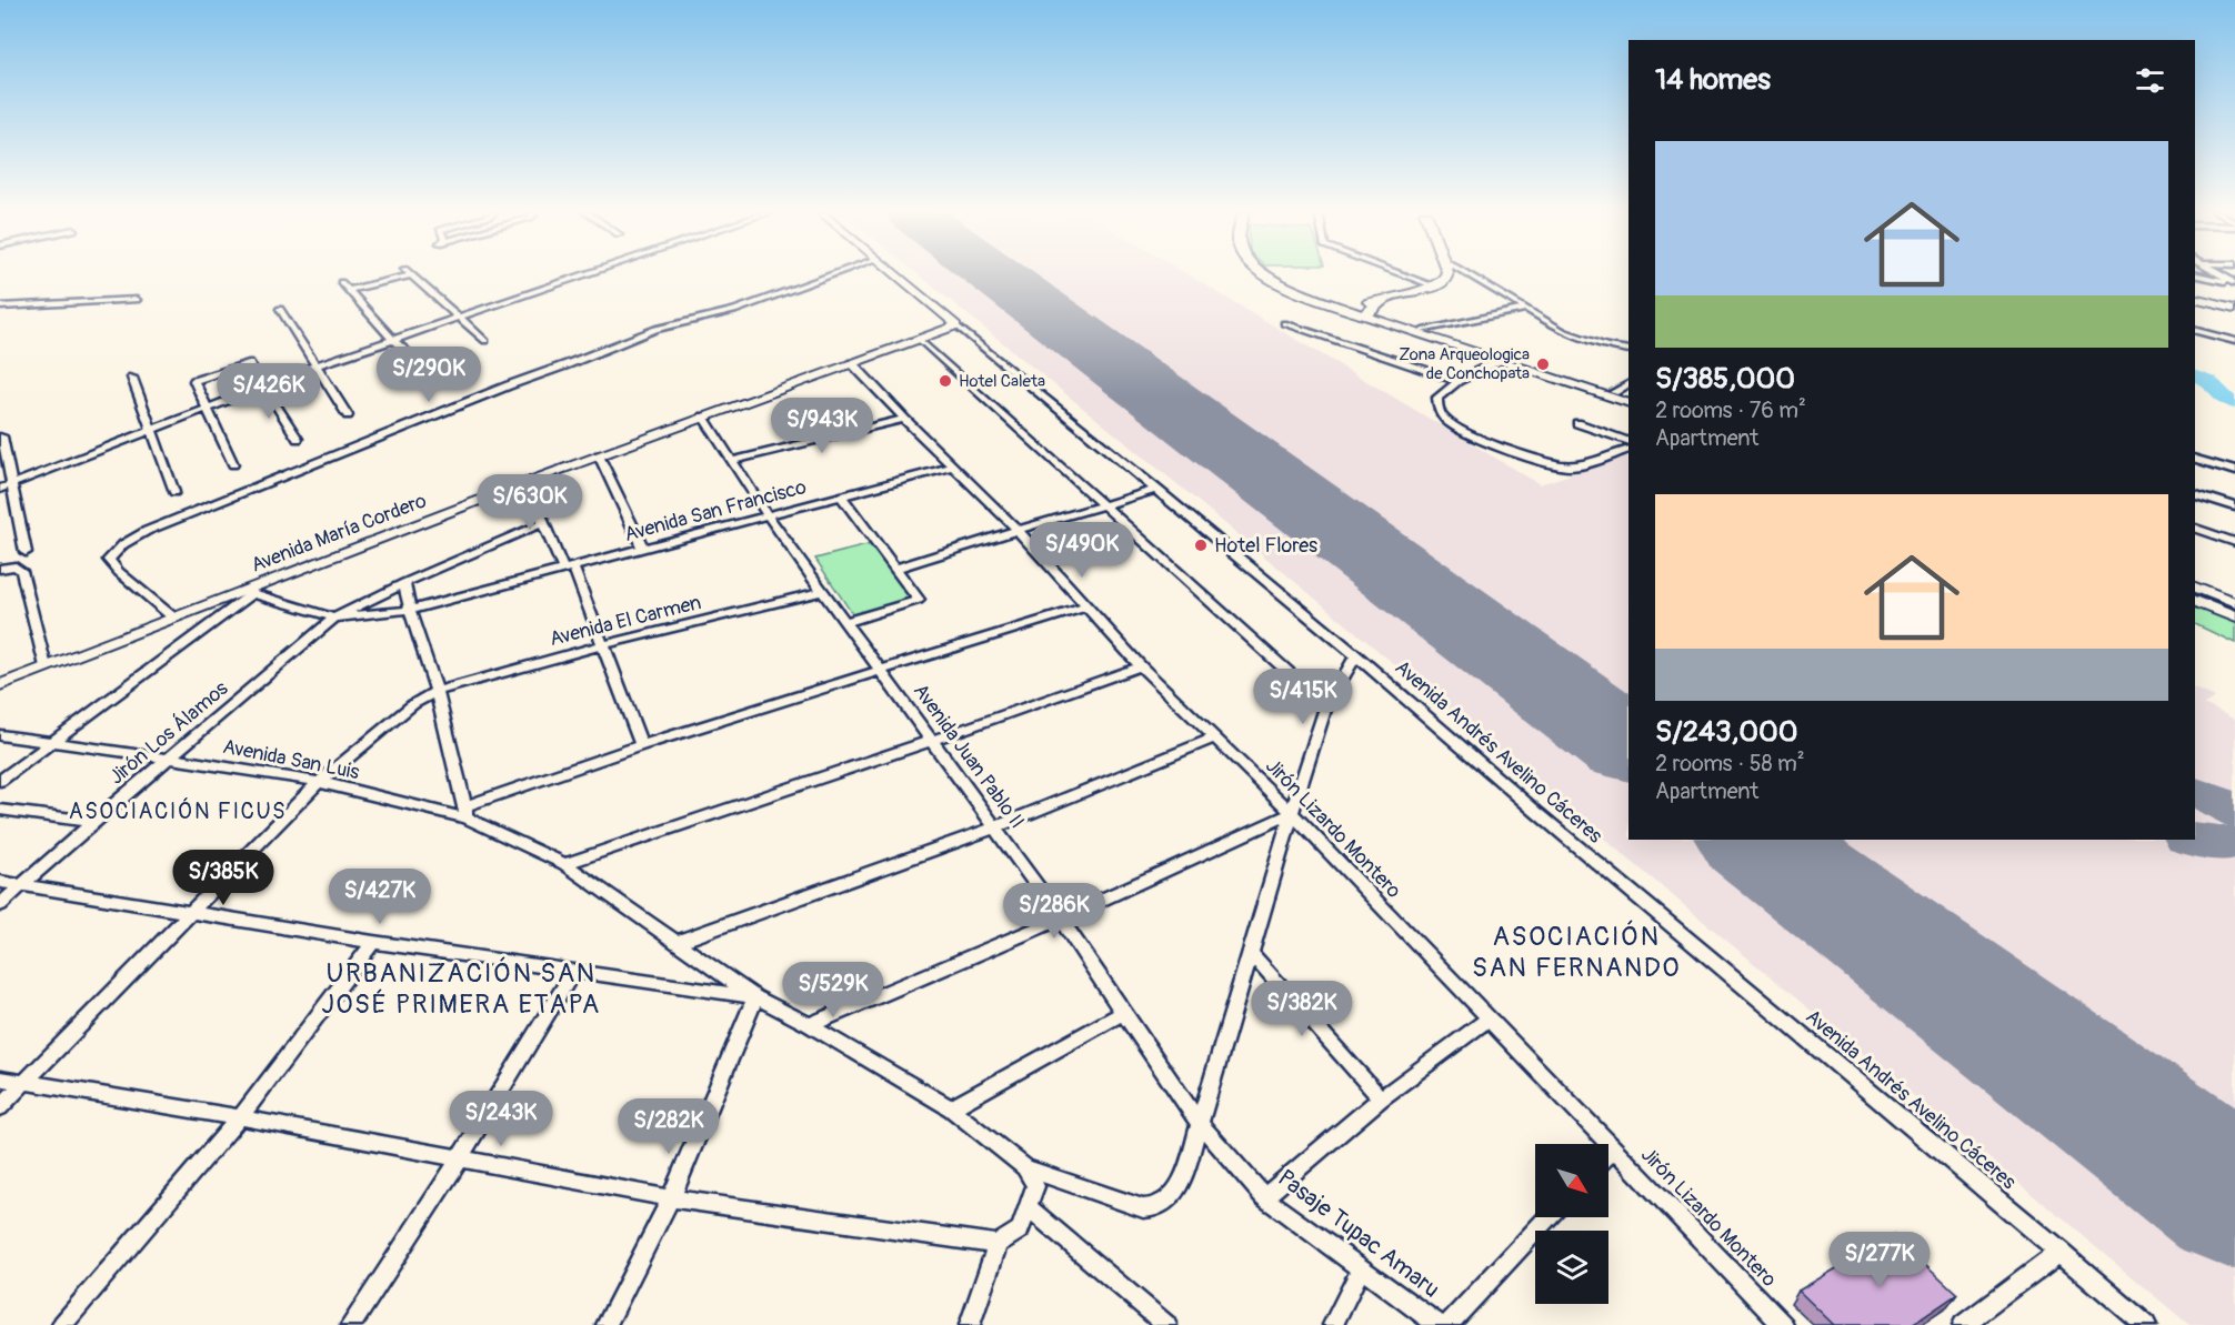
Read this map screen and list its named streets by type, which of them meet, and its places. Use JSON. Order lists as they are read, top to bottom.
{
  "streets": {
    "street": [
      "Avenida San Francisco",
      "Avenida María Cordero",
      "Avenida El Carmen",
      "Jirón Los Álamos",
      "Avenida Andrés Avelino Cáceres",
      "Avenida Juan Pablo II",
      "Avenida San Luis",
      "Jirón Lizardo Montero",
      "Pasaje Tupac Amaru"
    ]
  },
  "crossings": [
    ["Avenida San Francisco", "Jirón Los Álamos"],
    ["Avenida San Francisco", "Avenida Juan Pablo II"],
    ["Avenida San Francisco", "Jirón Lizardo Montero"],
    ["Avenida María Cordero", "Avenida Andrés Avelino Cáceres"],
    ["Avenida María Cordero", "Avenida Juan Pablo II"],
    ["Avenida María Cordero", "Jirón Lizardo Montero"],
    ["Avenida El Carmen", "Avenida Juan Pablo II"],
    ["Avenida El Carmen", "Avenida San Luis"],
    ["Jirón Los Álamos", "Avenida San Luis"],
    ["Avenida Juan Pablo II", "Pasaje Tupac Amaru"]
  ],
  "districts": ["ASOCIACIÓN FICUS", "ASOCIACIÓN SAN FERNANDO", "URBANIZACIÓN SAN JOSÉ PRIMERA ETAPA"],
  "places": ["Zona Arqueologica de Conchopata", "Hotel Caleta", "Hotel Flores"],
  "north": "bottom right",
  "page": {
    "heading": "14 homes",
    "list": [
      {
        "name": "S/385,000",
        "note": "2 rooms · 76 m² · Apartment"
      },
      {
        "name": "S/243,000",
        "note": "2 rooms · 58 m² · Apartment"
      }
    ],
    "price": [
      "S/290K",
      "S/426K",
      "S/943K",
      "S/630K",
      "S/490K",
      "S/415K",
      "S/385K",
      "S/427K",
      "S/286K",
      "S/529K",
      "S/382K",
      "S/243K",
      "S/282K",
      "S/277K"
    ]
  }
}
